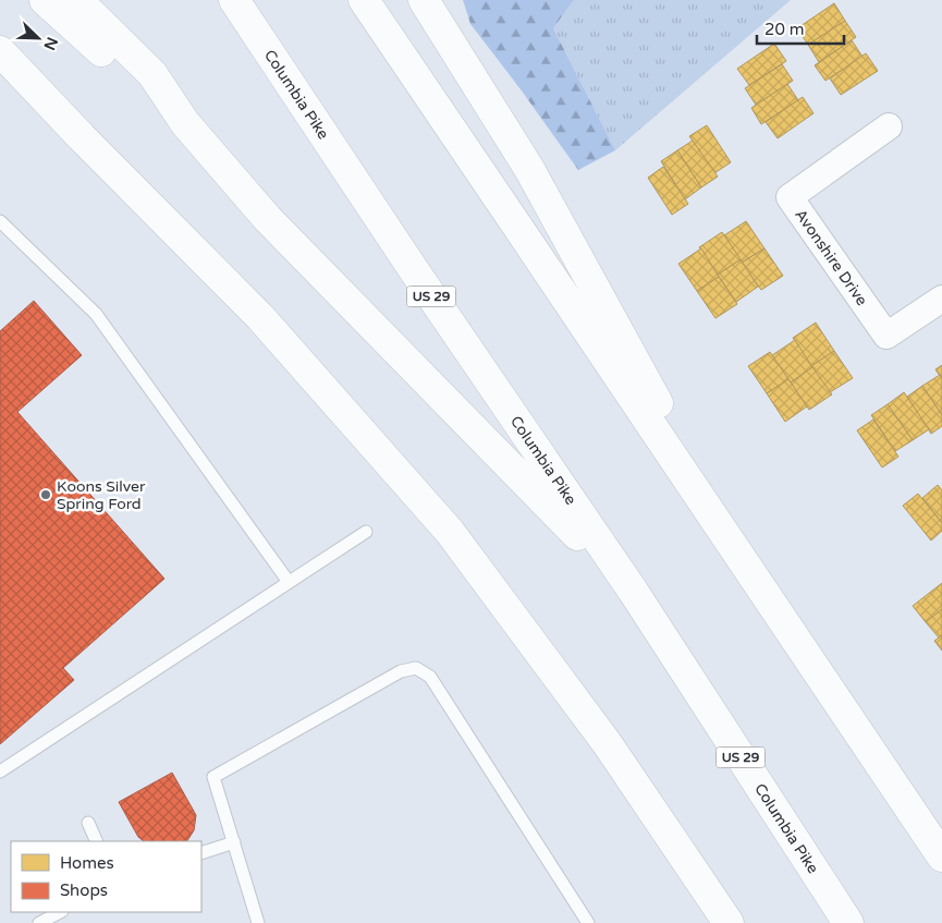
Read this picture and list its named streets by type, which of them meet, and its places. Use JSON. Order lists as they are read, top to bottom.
{
  "streets": {
    "highway": ["Columbia Pike", "US 29"],
    "street": ["Avonshire Drive"]
  },
  "places": ["Koons Silver Spring Ford"],
  "legend": ["Homes", "Shops"],
  "scale_bar": "20 m",
  "north": "bottom right"
}
